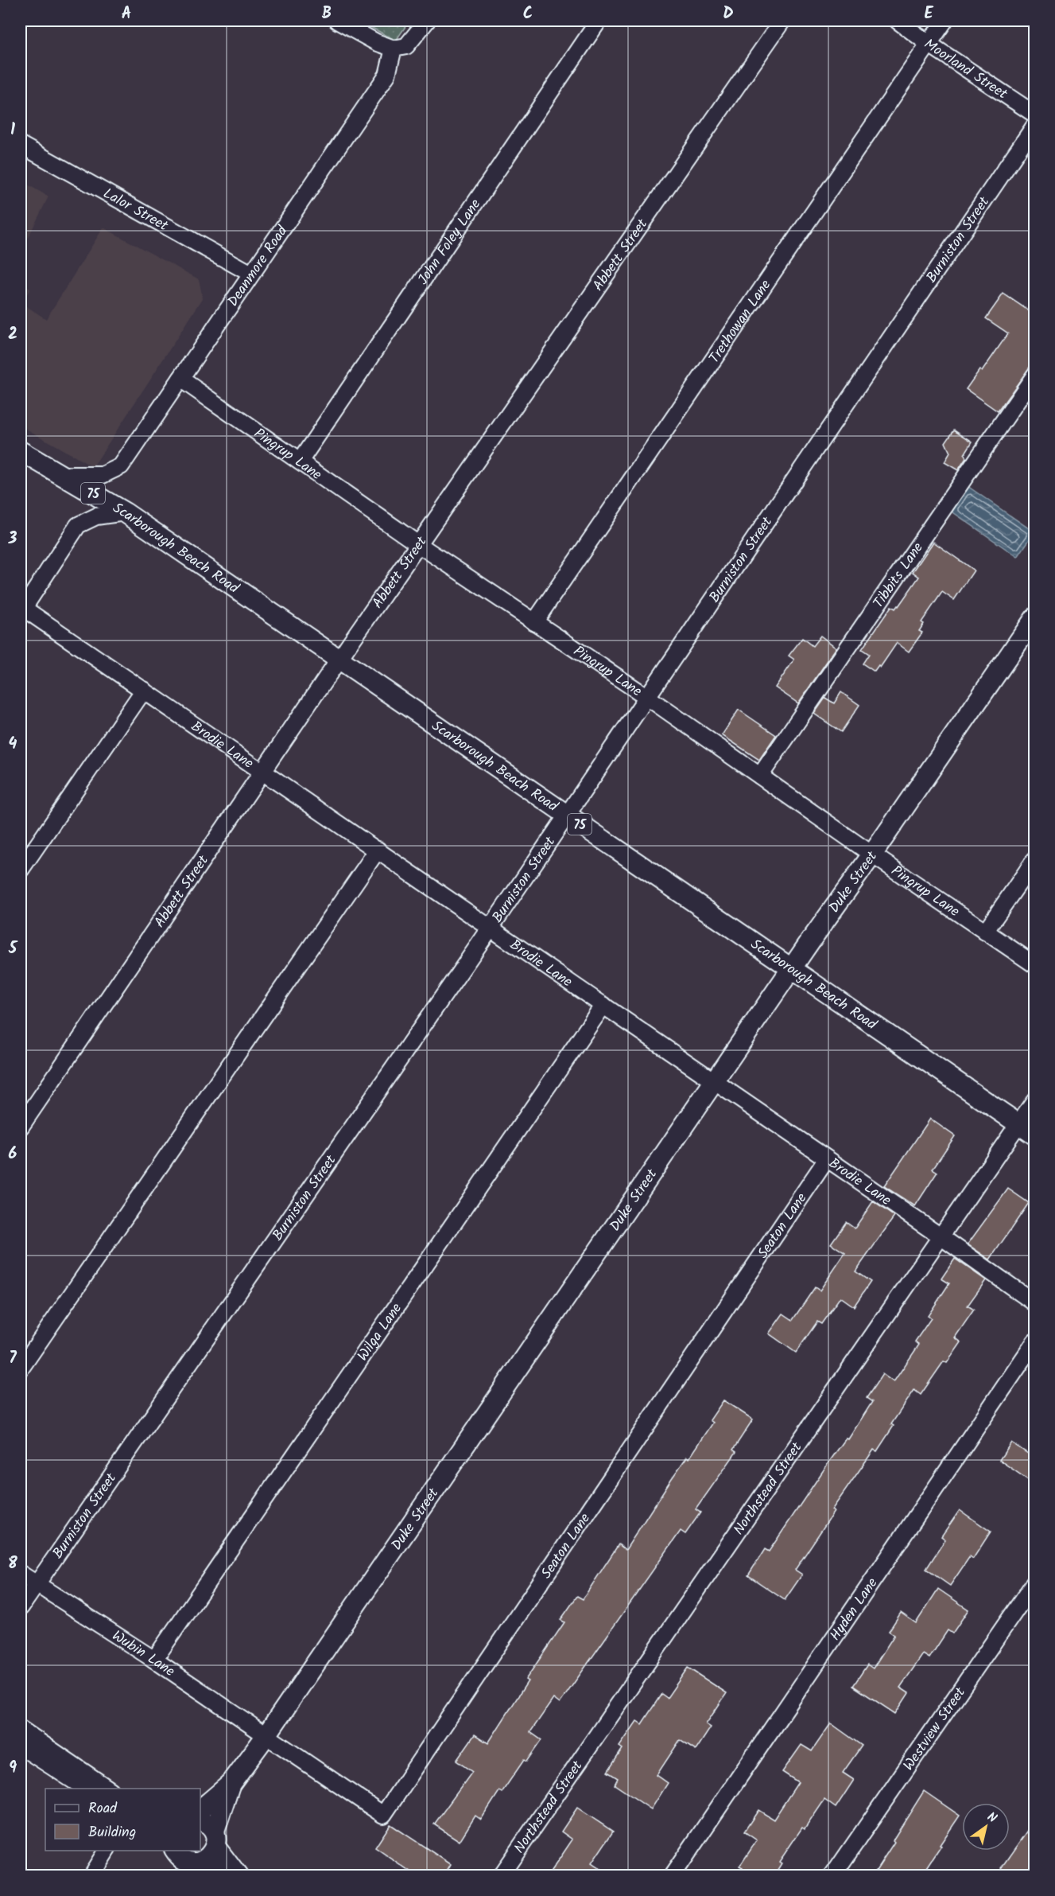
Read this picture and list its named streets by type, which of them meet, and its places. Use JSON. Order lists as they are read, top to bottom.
{
  "streets": {
    "main road": ["75", "Scarborough Beach Road", "Duke Street"],
    "street": [
      "Moorland Street",
      "Lalor Street",
      "Burniston Street",
      "John Foley Lane",
      "Abbett Street",
      "Deanmore Road",
      "Trethowan Lane",
      "Pingrup Lane",
      "Tibbits Lane",
      "Brodie Lane",
      "Seaton Lane",
      "Wilga Lane",
      "Northstead Street",
      "Hyden Lane",
      "Wubin Lane",
      "Westview Street"
    ]
  },
  "crossings": [
    ["Moorland Street", "Trethowan Lane"],
    ["Lalor Street", "Deanmore Road"],
    ["Burniston Street", "Pingrup Lane"],
    ["Burniston Street", "Scarborough Beach Road"],
    ["Burniston Street", "Brodie Lane"],
    ["Burniston Street", "Wubin Lane"],
    ["John Foley Lane", "Pingrup Lane"],
    ["Abbett Street", "Pingrup Lane"],
    ["Abbett Street", "Scarborough Beach Road"],
    ["Abbett Street", "Brodie Lane"],
    ["Deanmore Road", "Pingrup Lane"],
    ["Deanmore Road", "Scarborough Beach Road"],
    ["Trethowan Lane", "Pingrup Lane"],
    ["Pingrup Lane", "Tibbits Lane"],
    ["Pingrup Lane", "Duke Street"],
    ["Scarborough Beach Road", "Duke Street"],
    ["Scarborough Beach Road", "Northstead Street"],
    ["Brodie Lane", "Duke Street"],
    ["Brodie Lane", "Seaton Lane"],
    ["Brodie Lane", "Wilga Lane"],
    ["Brodie Lane", "Northstead Street"],
    ["Duke Street", "Seaton Lane"],
    ["Duke Street", "Wubin Lane"],
    ["Seaton Lane", "Wubin Lane"],
    ["Wilga Lane", "Wubin Lane"]
  ],
  "legend": ["Road", "Building"],
  "north": "top right",
  "grid": {
    "columns": [
      "A",
      "B",
      "C",
      "D",
      "E"
    ],
    "rows": [
      "1",
      "2",
      "3",
      "4",
      "5",
      "6",
      "7",
      "8",
      "9"
    ]
  }
}
